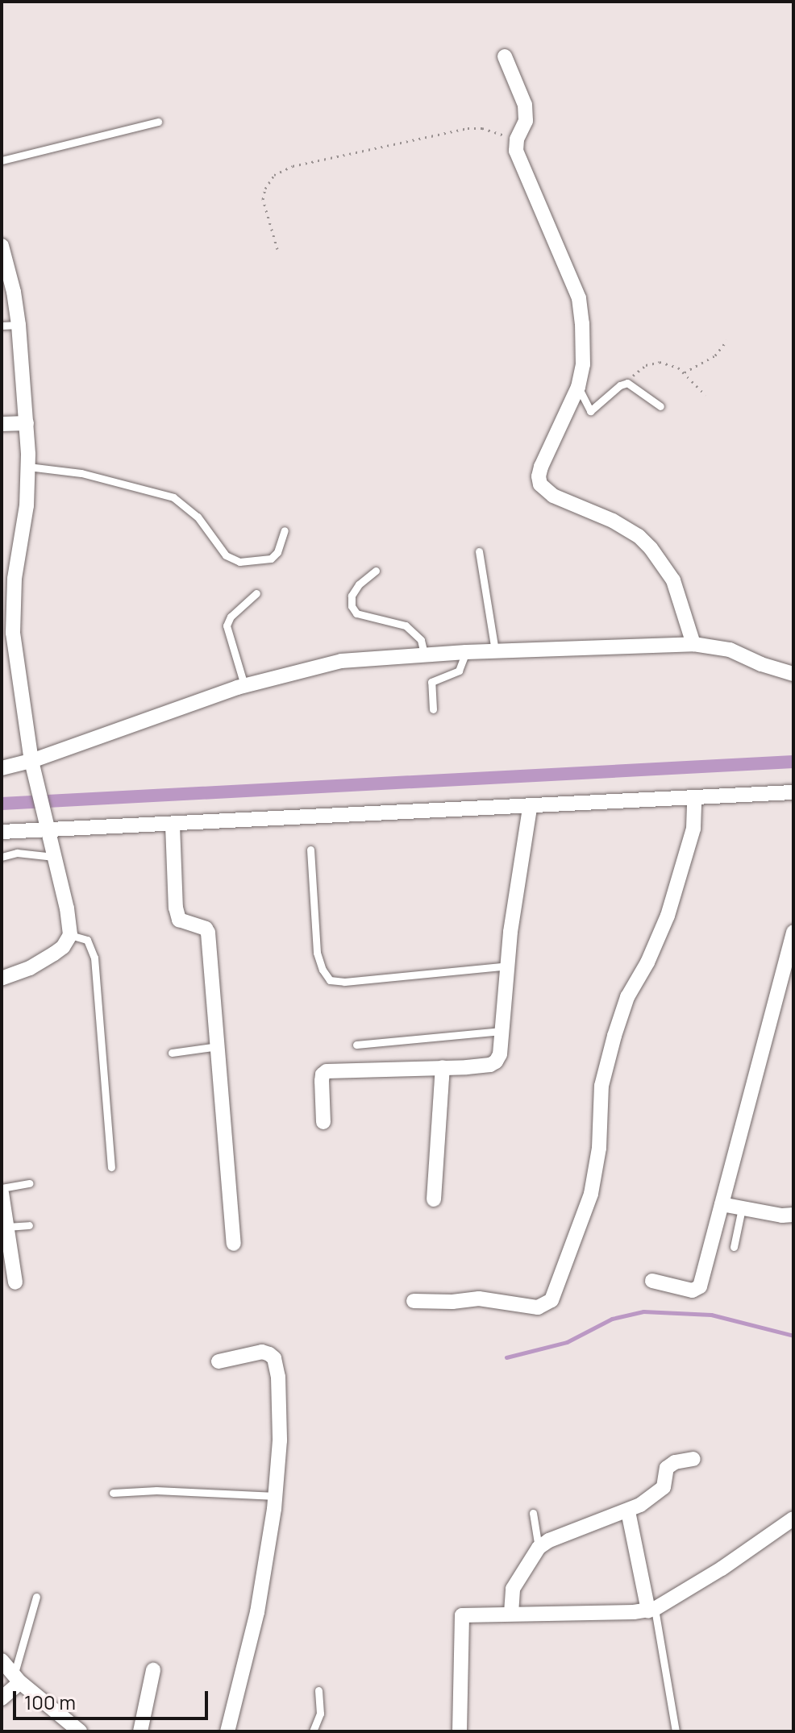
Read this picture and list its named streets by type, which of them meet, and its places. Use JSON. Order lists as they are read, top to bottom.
{
  "scale_bar": "100 m"
}
